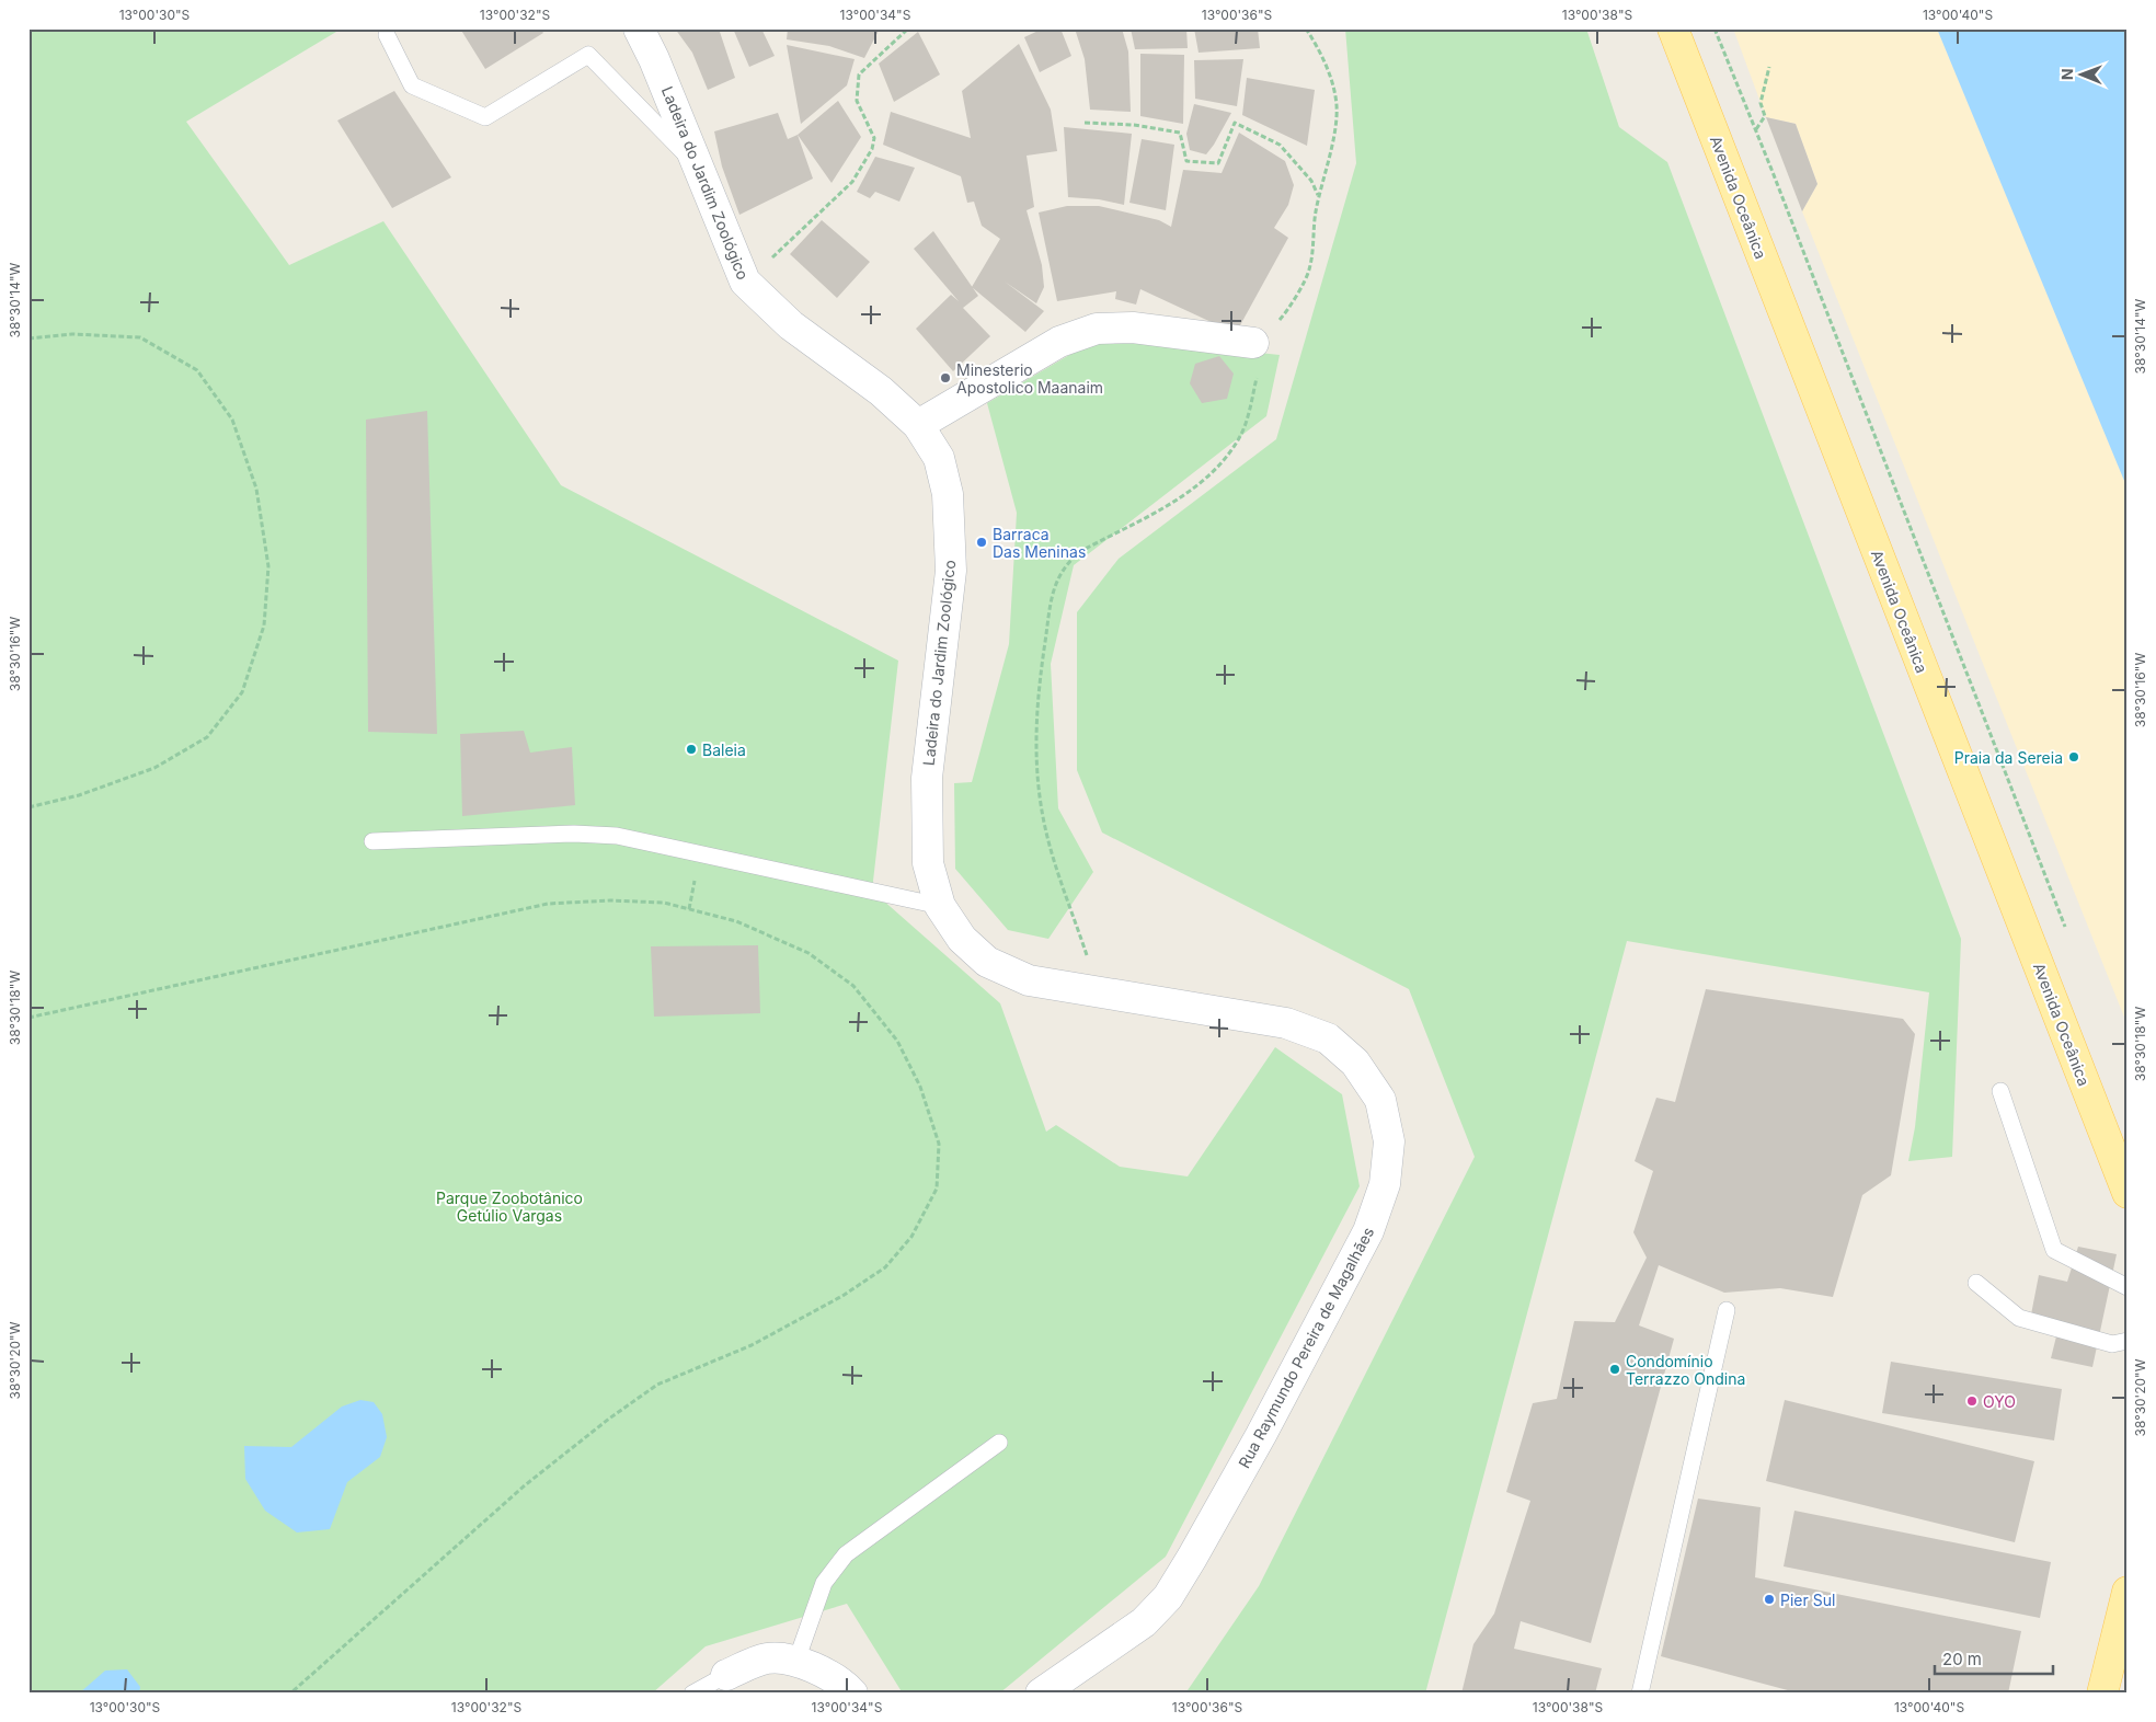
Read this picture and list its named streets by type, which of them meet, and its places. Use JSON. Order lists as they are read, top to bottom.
{
  "streets": {
    "main road": ["Avenida Oceânica"],
    "street": ["Ladeira do Jardim Zoológico", "Rua Raymundo Pereira de Magalhães"]
  },
  "crossings": [
    ["Ladeira do Jardim Zoológico", "Rua Raymundo Pereira de Magalhães"]
  ],
  "parks": ["Parque Zoobotânico Getúlio Vargas"],
  "places": [
    "Minesterio Apostolico Maanaim",
    "Barraca Das Meninas",
    "Baleia",
    "Praia da Sereia",
    "Condomínio Terrazzo Ondina",
    "OYO",
    "Pier Sul"
  ],
  "scale_bar": "20 m",
  "north": "left",
  "coordinates": [
    "13°00'30\"S",
    "13°00'32\"S",
    "13°00'34\"S",
    "13°00'36\"S",
    "13°00'38\"S",
    "13°00'40\"S",
    "38°30'14\"W",
    "38°30'16\"W",
    "38°30'18\"W",
    "38°30'20\"W"
  ]
}
